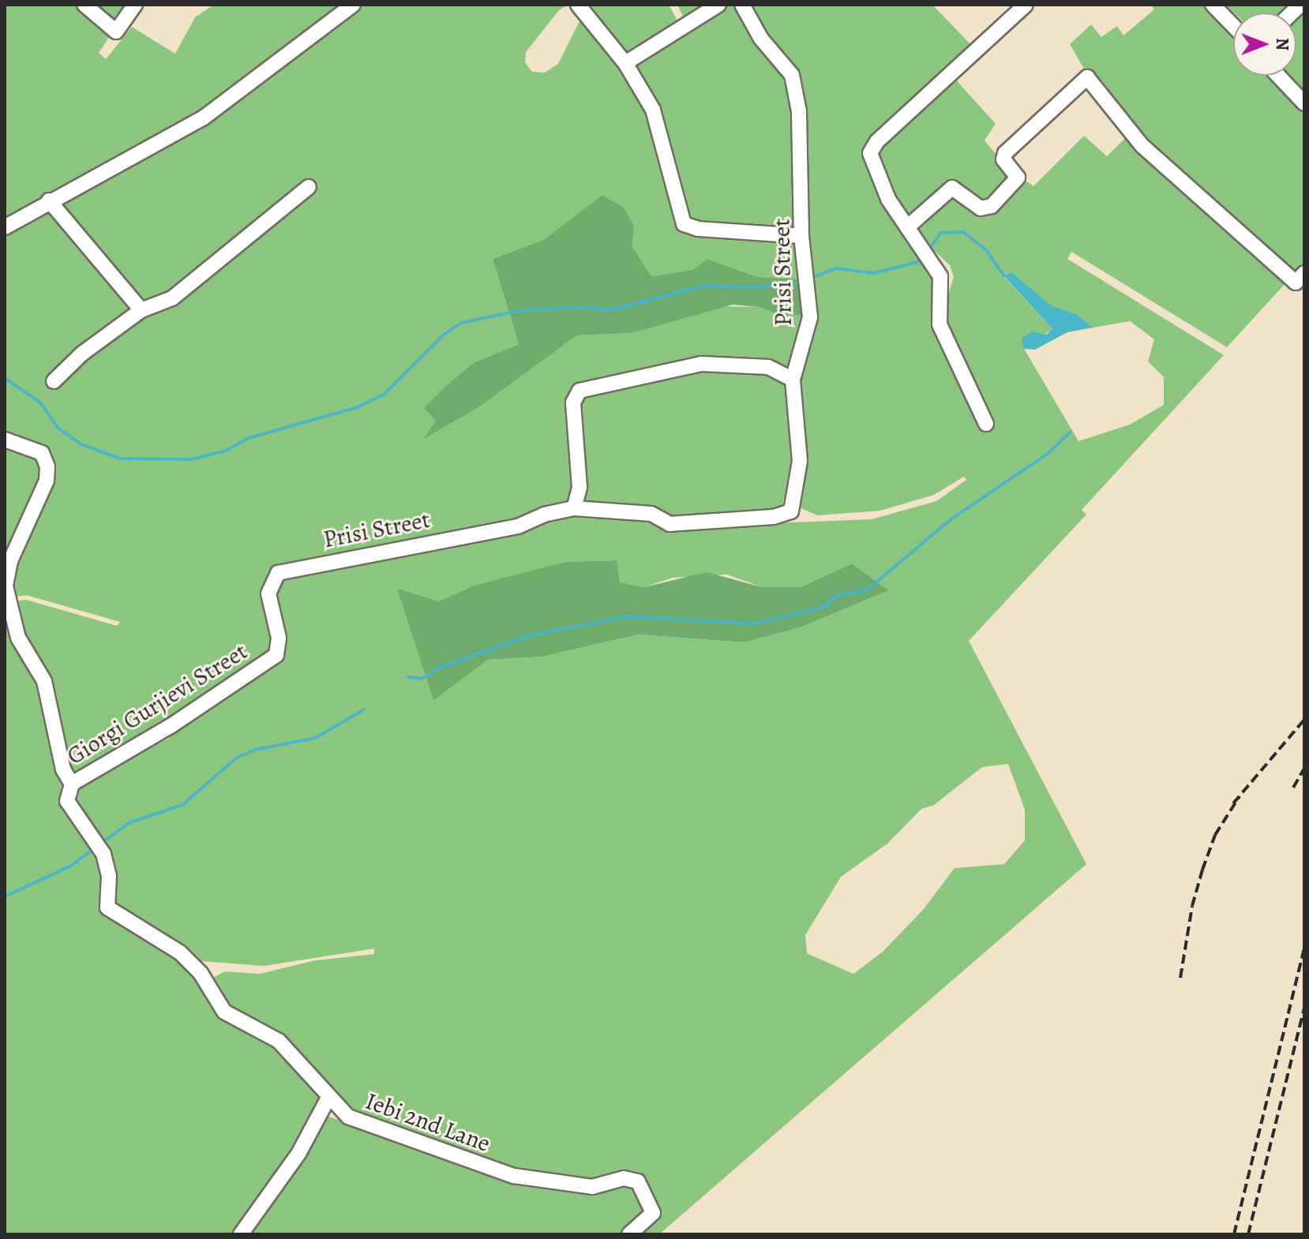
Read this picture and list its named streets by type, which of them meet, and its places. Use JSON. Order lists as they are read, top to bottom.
{
  "streets": {
    "street": ["Prisi Street", "Giorgi Gurjievi Street", "Iebi 2nd Lane"]
  },
  "crossings": [
    ["Prisi Street", "Giorgi Gurjievi Street"],
    ["Giorgi Gurjievi Street", "Iebi 2nd Lane"]
  ],
  "north": "right"
}
